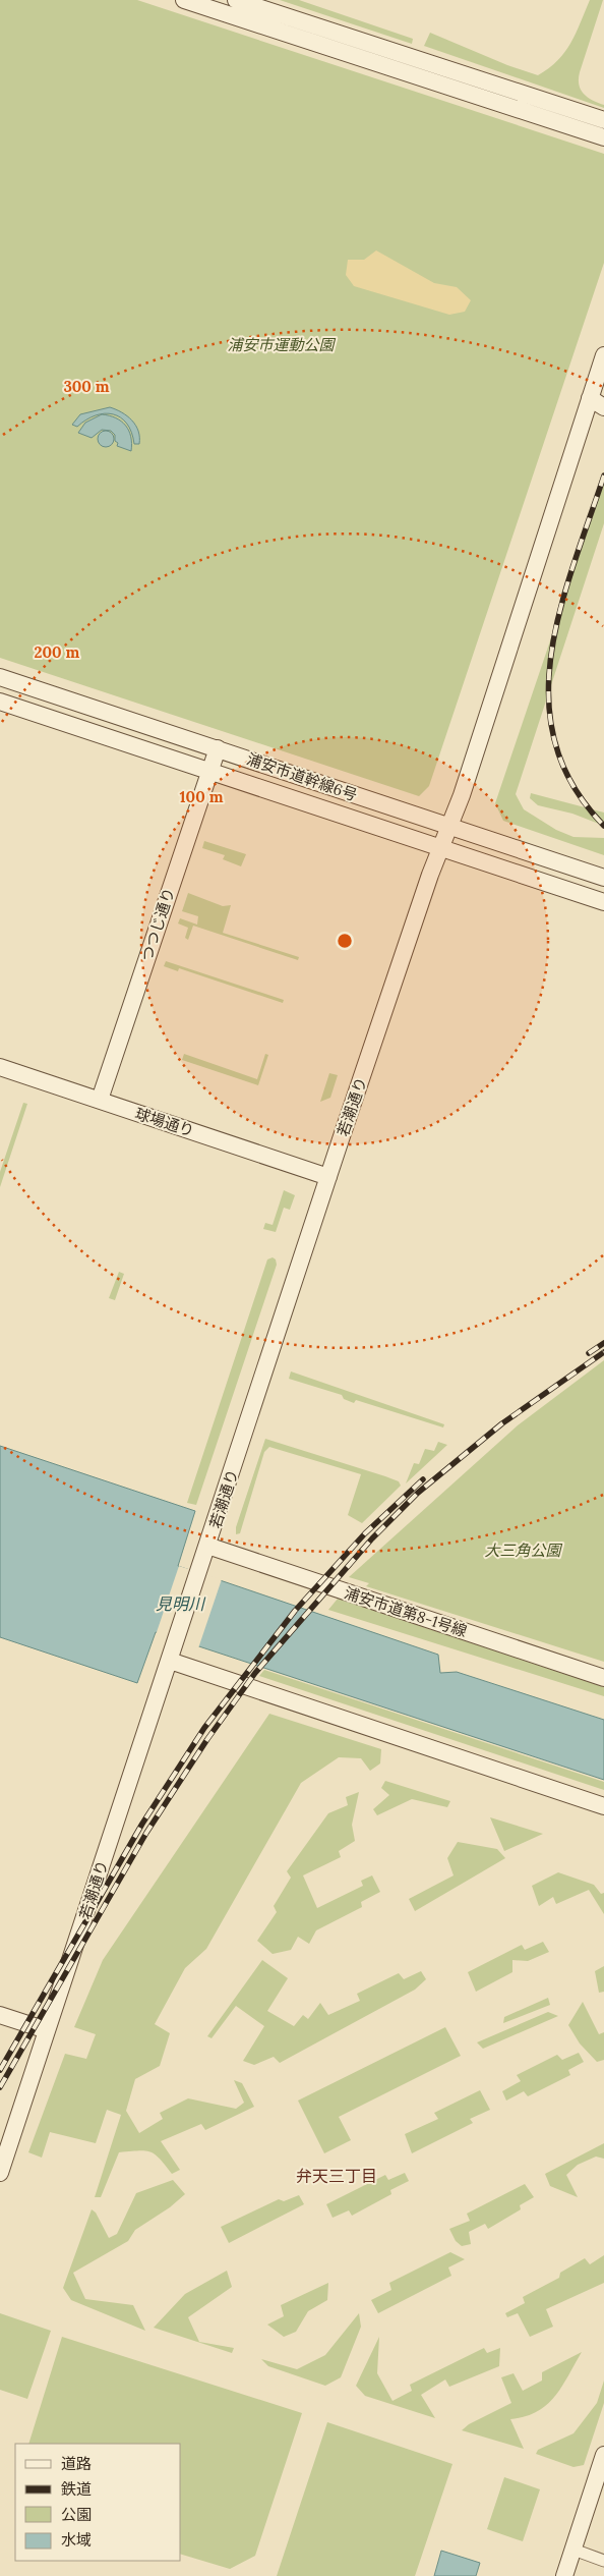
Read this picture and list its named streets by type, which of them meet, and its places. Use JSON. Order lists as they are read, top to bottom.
{
  "streets": {
    "street": [
      "浦安市道幹線6号",
      "つつじ通り",
      "若潮通り",
      "球場通り",
      "浦安市道第8-1号線"
    ]
  },
  "crossings": [
    ["浦安市道幹線6号", "つつじ通り"],
    ["浦安市道幹線6号", "若潮通り"],
    ["つつじ通り", "球場通り"],
    ["若潮通り", "球場通り"],
    ["若潮通り", "浦安市道第8-1号線"]
  ],
  "districts": ["弁天三丁目"],
  "water": ["見明川"],
  "parks": ["浦安市運動公園", "大三角公園"],
  "legend": [
    "道路",
    "鉄道",
    "公園",
    "水域"
  ],
  "rings": ["300 m", "200 m", "100 m"]
}
